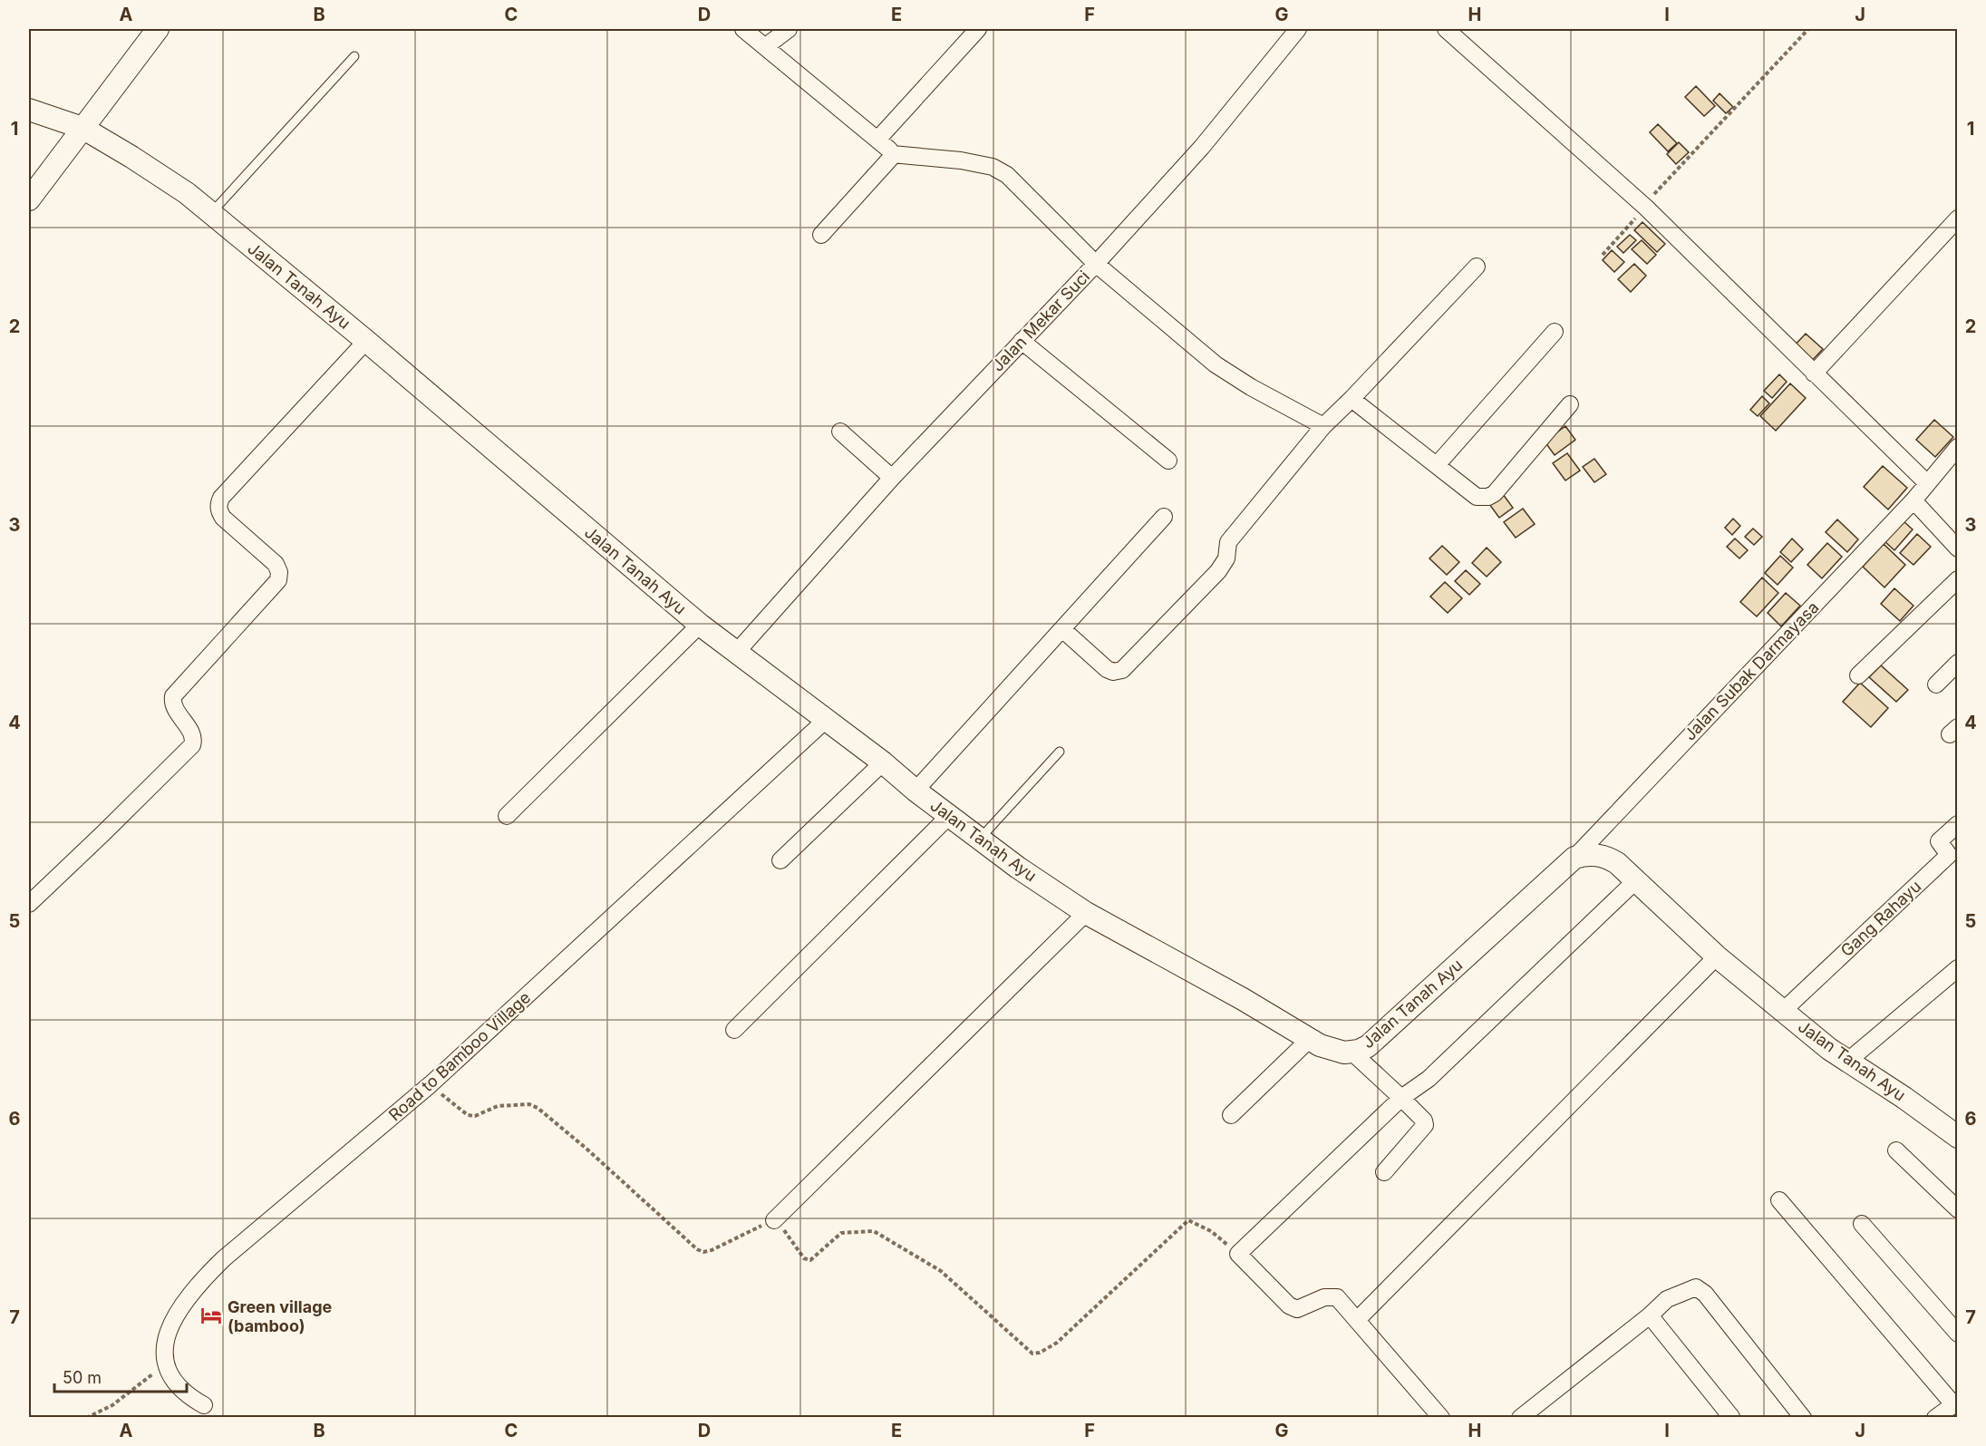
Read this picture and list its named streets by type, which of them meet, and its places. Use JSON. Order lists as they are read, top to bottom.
{
  "streets": {
    "street": [
      "Jalan Tanah Ayu",
      "Jalan Mekar Suci",
      "Jalan Subak Darmayasa",
      "Gang Rahayu",
      "Road to Bamboo Village"
    ]
  },
  "crossings": [
    ["Jalan Tanah Ayu", "Jalan Mekar Suci"],
    ["Jalan Tanah Ayu", "Jalan Subak Darmayasa"],
    ["Jalan Tanah Ayu", "Gang Rahayu"],
    ["Jalan Tanah Ayu", "Road to Bamboo Village"]
  ],
  "places": {
    "hotel": ["Green village (bamboo)"]
  },
  "scale_bar": "50 m",
  "grid": {
    "columns": [
      "A",
      "B",
      "C",
      "D",
      "E",
      "F",
      "G",
      "H",
      "I",
      "J"
    ],
    "rows": [
      "1",
      "2",
      "3",
      "4",
      "5",
      "6",
      "7"
    ]
  }
}
